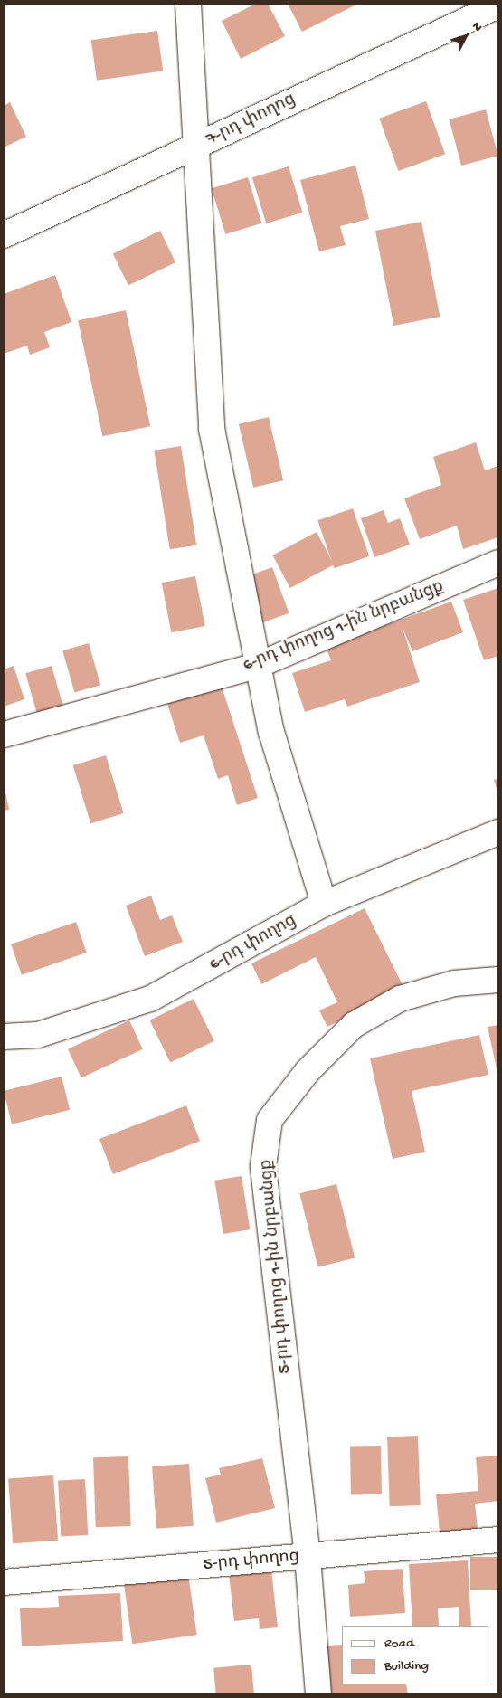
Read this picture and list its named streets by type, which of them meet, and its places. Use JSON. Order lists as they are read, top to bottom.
{
  "streets": {
    "street": [
      "7-րդ փողոց",
      "6-րդ փողոց 1-ին նրբանցք",
      "6-րդ փողոց",
      "5-րդ փողոց 1-ին նրբանցք",
      "5-րդ փողոց"
    ]
  },
  "crossings": [
    ["5-րդ փողոց 1-ին նրբանցք", "5-րդ փողոց"]
  ],
  "legend": ["Road", "Building"],
  "north": "top right"
}
